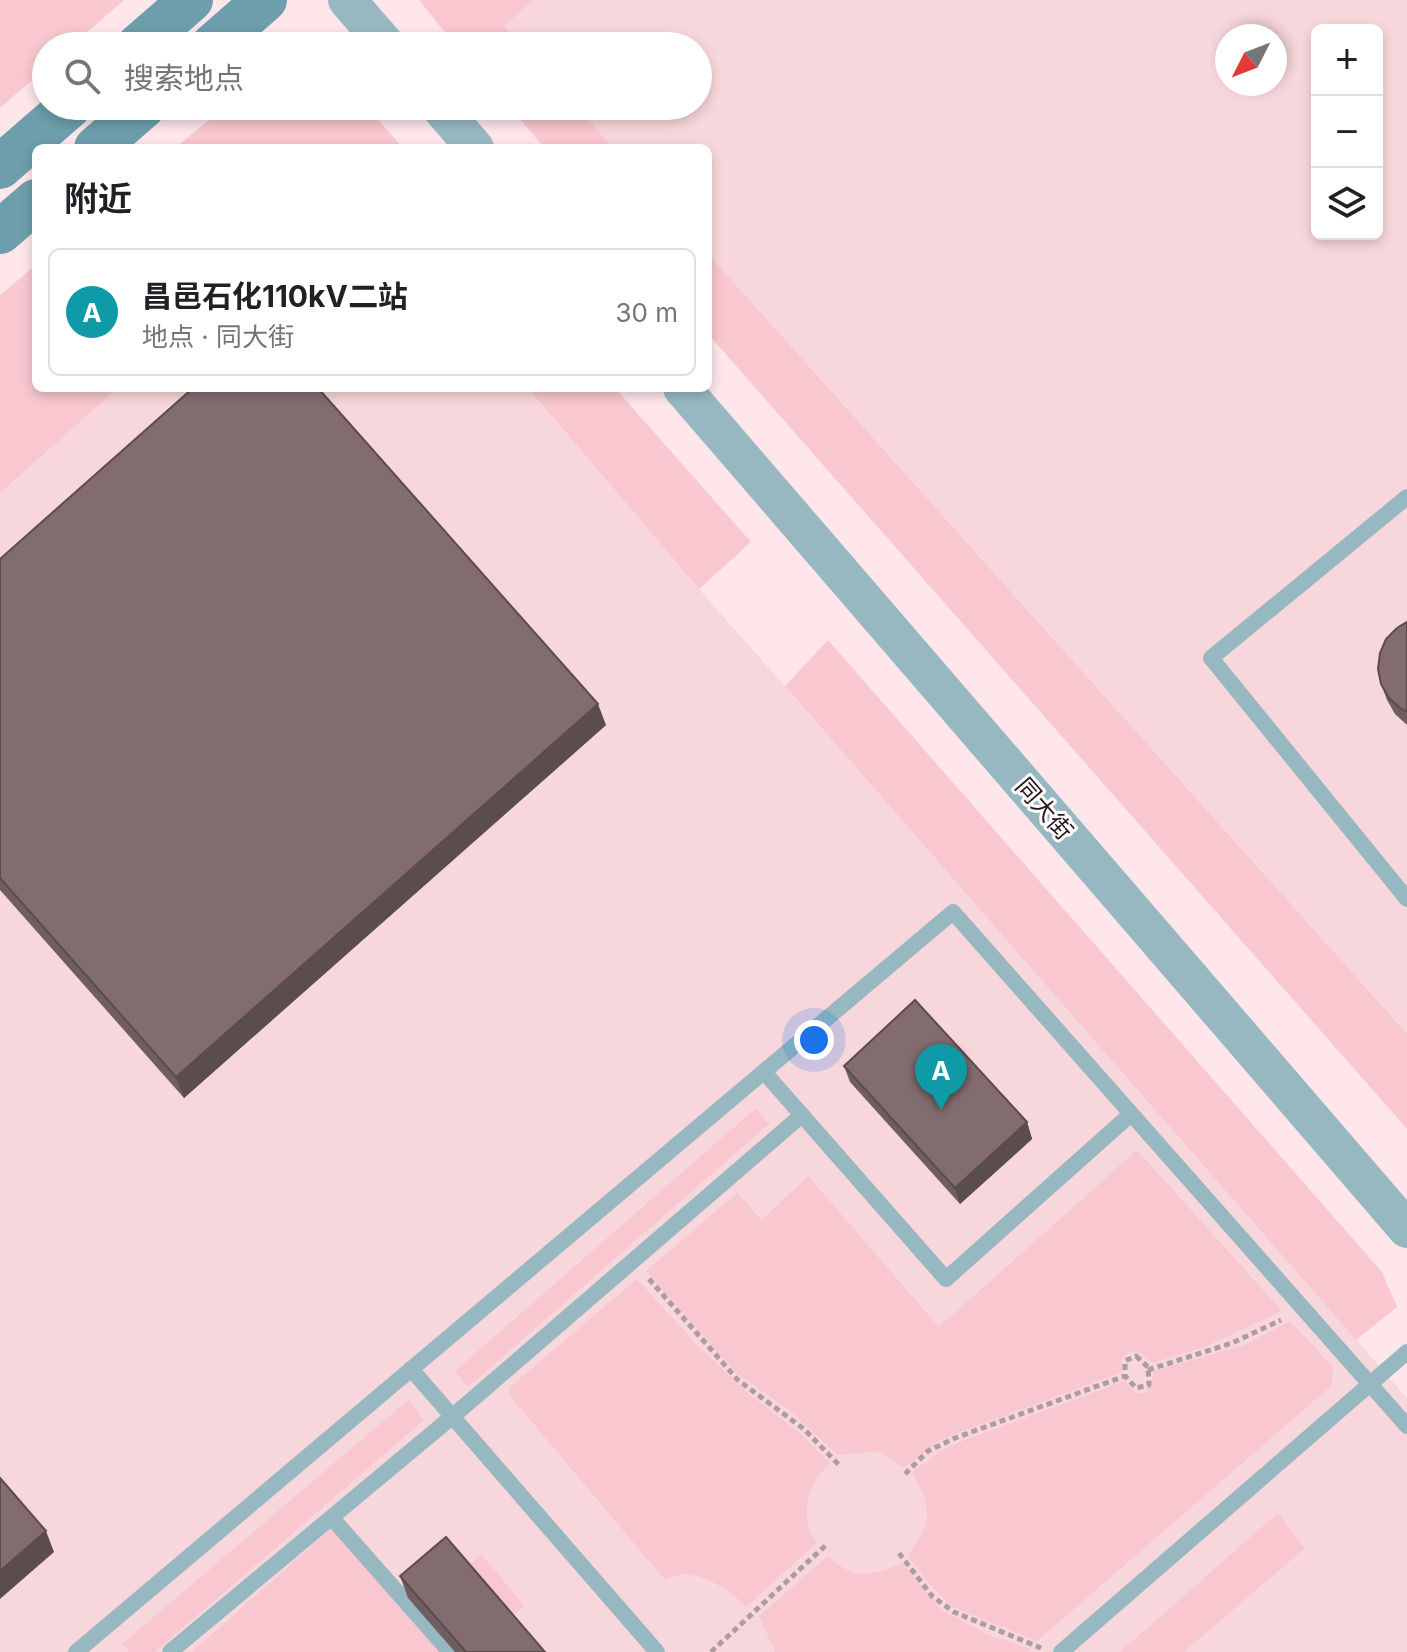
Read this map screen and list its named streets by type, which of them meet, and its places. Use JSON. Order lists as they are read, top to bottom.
{
  "streets": {
    "street": ["同大街"]
  },
  "north": "bottom left",
  "page": {
    "map_buttons": ["+", "−"],
    "search": "搜索地点",
    "heading": "附近",
    "list": [
      {
        "mark": "A",
        "name": "昌邑石化110kV二站",
        "note": "地点 · 同大街",
        "value": "30 m"
      }
    ],
    "pins": "A"
  }
}
